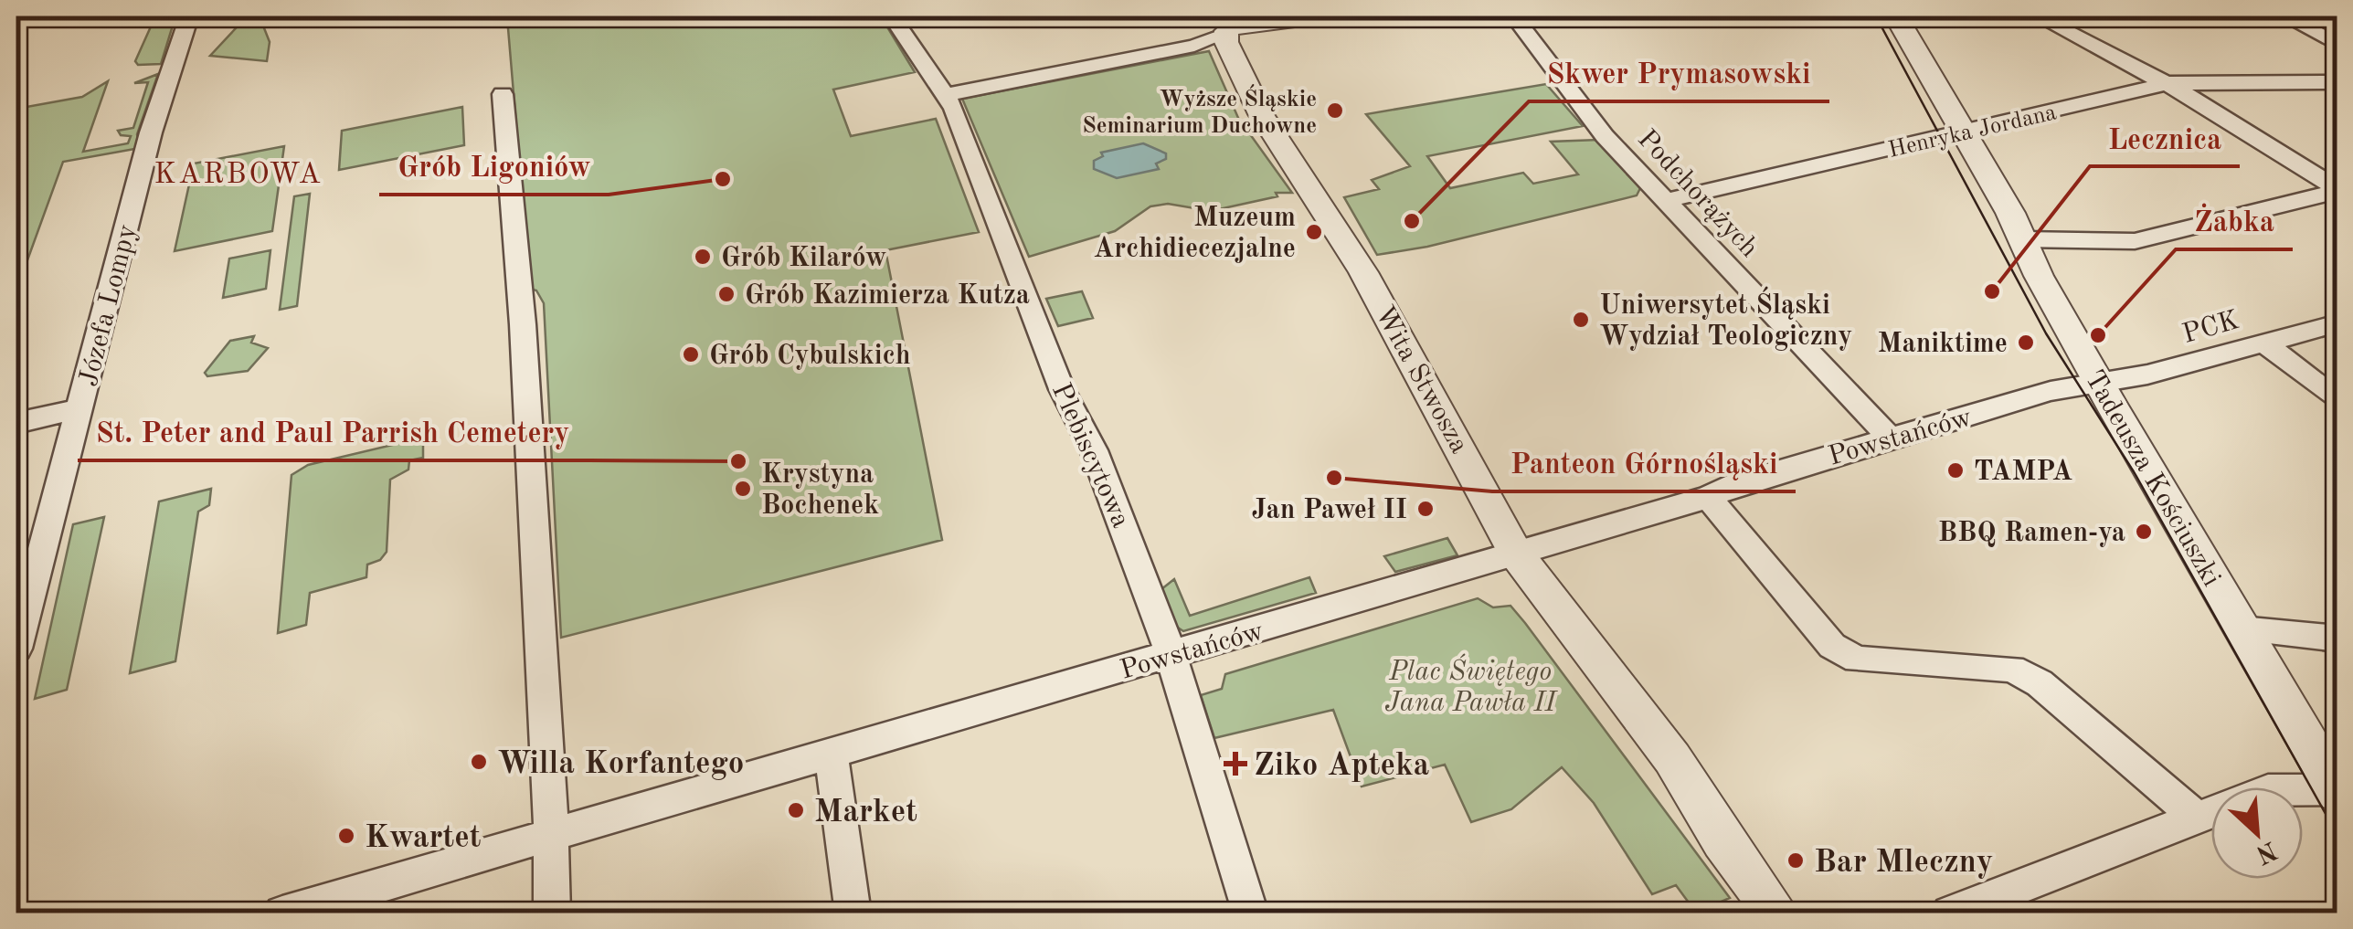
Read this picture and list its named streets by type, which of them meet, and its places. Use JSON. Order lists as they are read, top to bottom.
{
  "streets": {
    "street": [
      "Henryka Jordana",
      "Podchorążych",
      "Józefa Lompy",
      "PCK",
      "Wita Stwosza",
      "Powstańców",
      "Plebiscytowa",
      "Tadeusza Kościuszki"
    ]
  },
  "crossings": [
    ["Henryka Jordana", "Podchorążych"],
    ["Henryka Jordana", "Tadeusza Kościuszki"],
    ["Podchorążych", "Powstańców"],
    ["PCK", "Powstańców"],
    ["PCK", "Tadeusza Kościuszki"],
    ["Wita Stwosza", "Powstańców"],
    ["Powstańców", "Plebiscytowa"],
    ["Powstańców", "Tadeusza Kościuszki"]
  ],
  "districts": ["KARBOWA"],
  "parks": ["Plac Świętego Jana Pawła II"],
  "places": {
    "other": [
      "Wyższe Śląskie Seminarium Duchowne",
      "Grób Ligoniów",
      "Skwer Prymasowski",
      "Muzeum Archidiecezjalne",
      "Grób Kilarów",
      "Lecznica",
      "Grób Kazimierza Kutza",
      "Uniwersytet Śląski Wydział Teologiczny",
      "Żabka",
      "Maniktime",
      "Grób Cybulskich",
      "St. Peter and Paul Parrish Cemetery",
      "TAMPA",
      "Panteon Górnośląski",
      "Krystyna Bochenek",
      "Jan Paweł II",
      "BBQ Ramen-ya",
      "Willa Korfantego",
      "Market",
      "Kwartet",
      "Bar Mleczny"
    ],
    "health": ["Ziko Apteka"]
  },
  "north": "bottom right"
}
